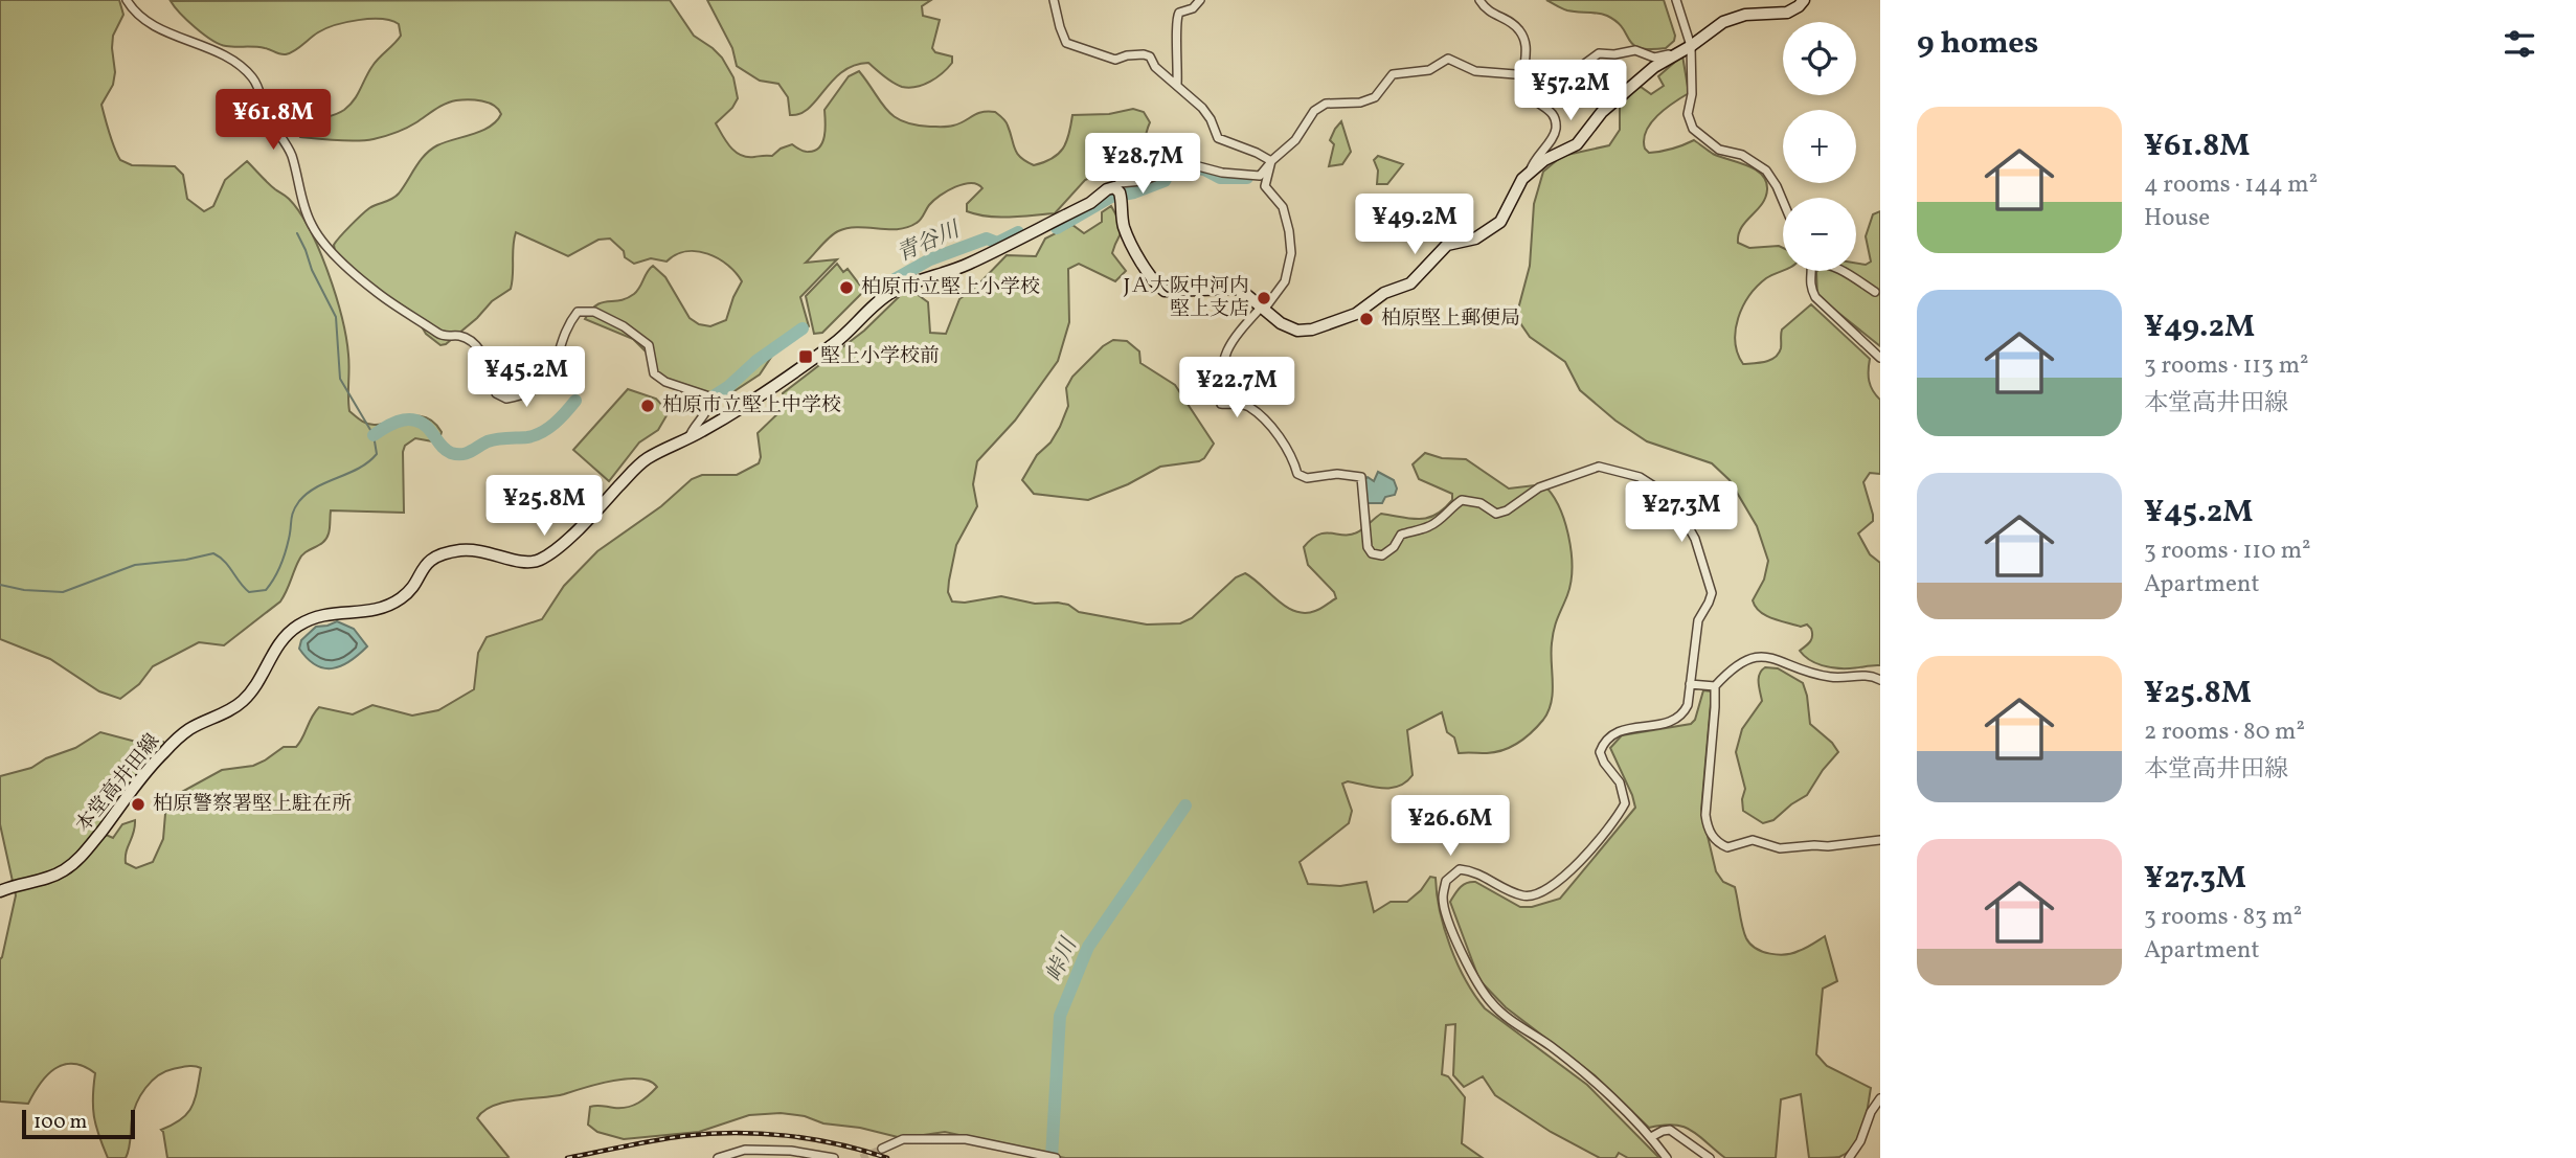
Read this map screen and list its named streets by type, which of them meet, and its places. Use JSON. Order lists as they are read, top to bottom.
{
  "streets": {
    "main road": ["本堂高井田線"]
  },
  "water": ["青谷川", "峠川"],
  "places": {
    "other": [
      "柏原市立堅上小学校",
      "JＡ大阪中河内 堅上支店",
      "柏原堅上郵便局",
      "柏原市立堅上中学校",
      "柏原警察署堅上駐在所"
    ],
    "transit": ["堅上小学校前"]
  },
  "scale_bar": "100 m",
  "page": {
    "heading": "9 homes",
    "map_buttons": ["+", "−"],
    "price": [
      "¥57.2M",
      "¥61.8M",
      "¥28.7M",
      "¥49.2M",
      "¥45.2M",
      "¥22.7M",
      "¥25.8M",
      "¥27.3M",
      "¥26.6M"
    ],
    "list": [
      {
        "name": "¥61.8M",
        "note": "4 rooms · 144 m² · House"
      },
      {
        "name": "¥49.2M",
        "note": "3 rooms · 113 m² · 本堂高井田線"
      },
      {
        "name": "¥45.2M",
        "note": "3 rooms · 110 m² · Apartment"
      },
      {
        "name": "¥25.8M",
        "note": "2 rooms · 80 m² · 本堂高井田線"
      },
      {
        "name": "¥27.3M",
        "note": "3 rooms · 83 m² · Apartment"
      }
    ],
    "scale": "100 m"
  }
}
